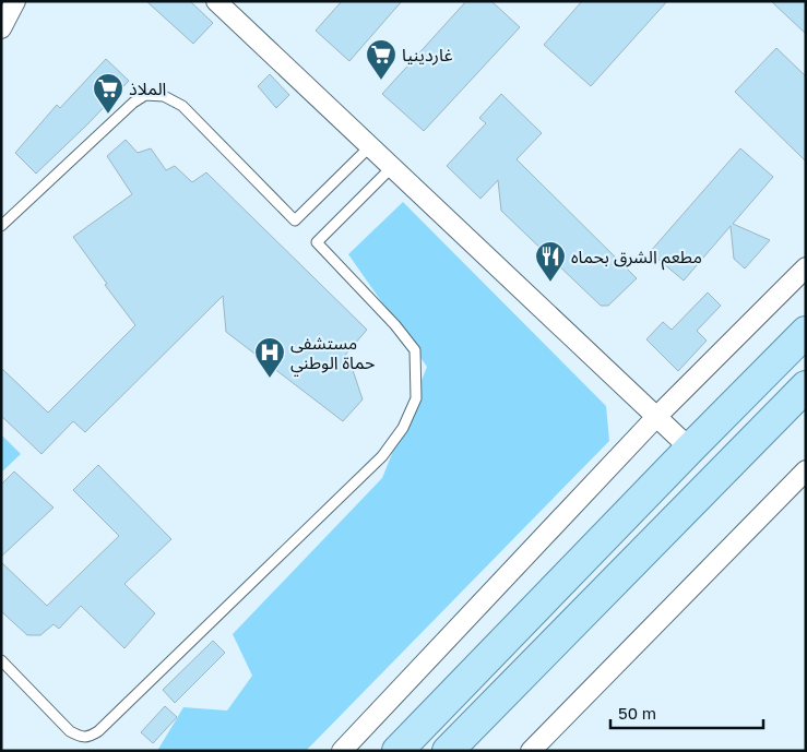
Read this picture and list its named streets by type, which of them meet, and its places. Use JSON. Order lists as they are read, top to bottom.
{
  "places": {
    "supermarket": ["غاردينيا", "الملاذ"],
    "restaurant": ["مطعم الشرق بحماه"],
    "hospital": ["مستشفى حماة الوطني"]
  },
  "scale_bar": "50 m"
}
